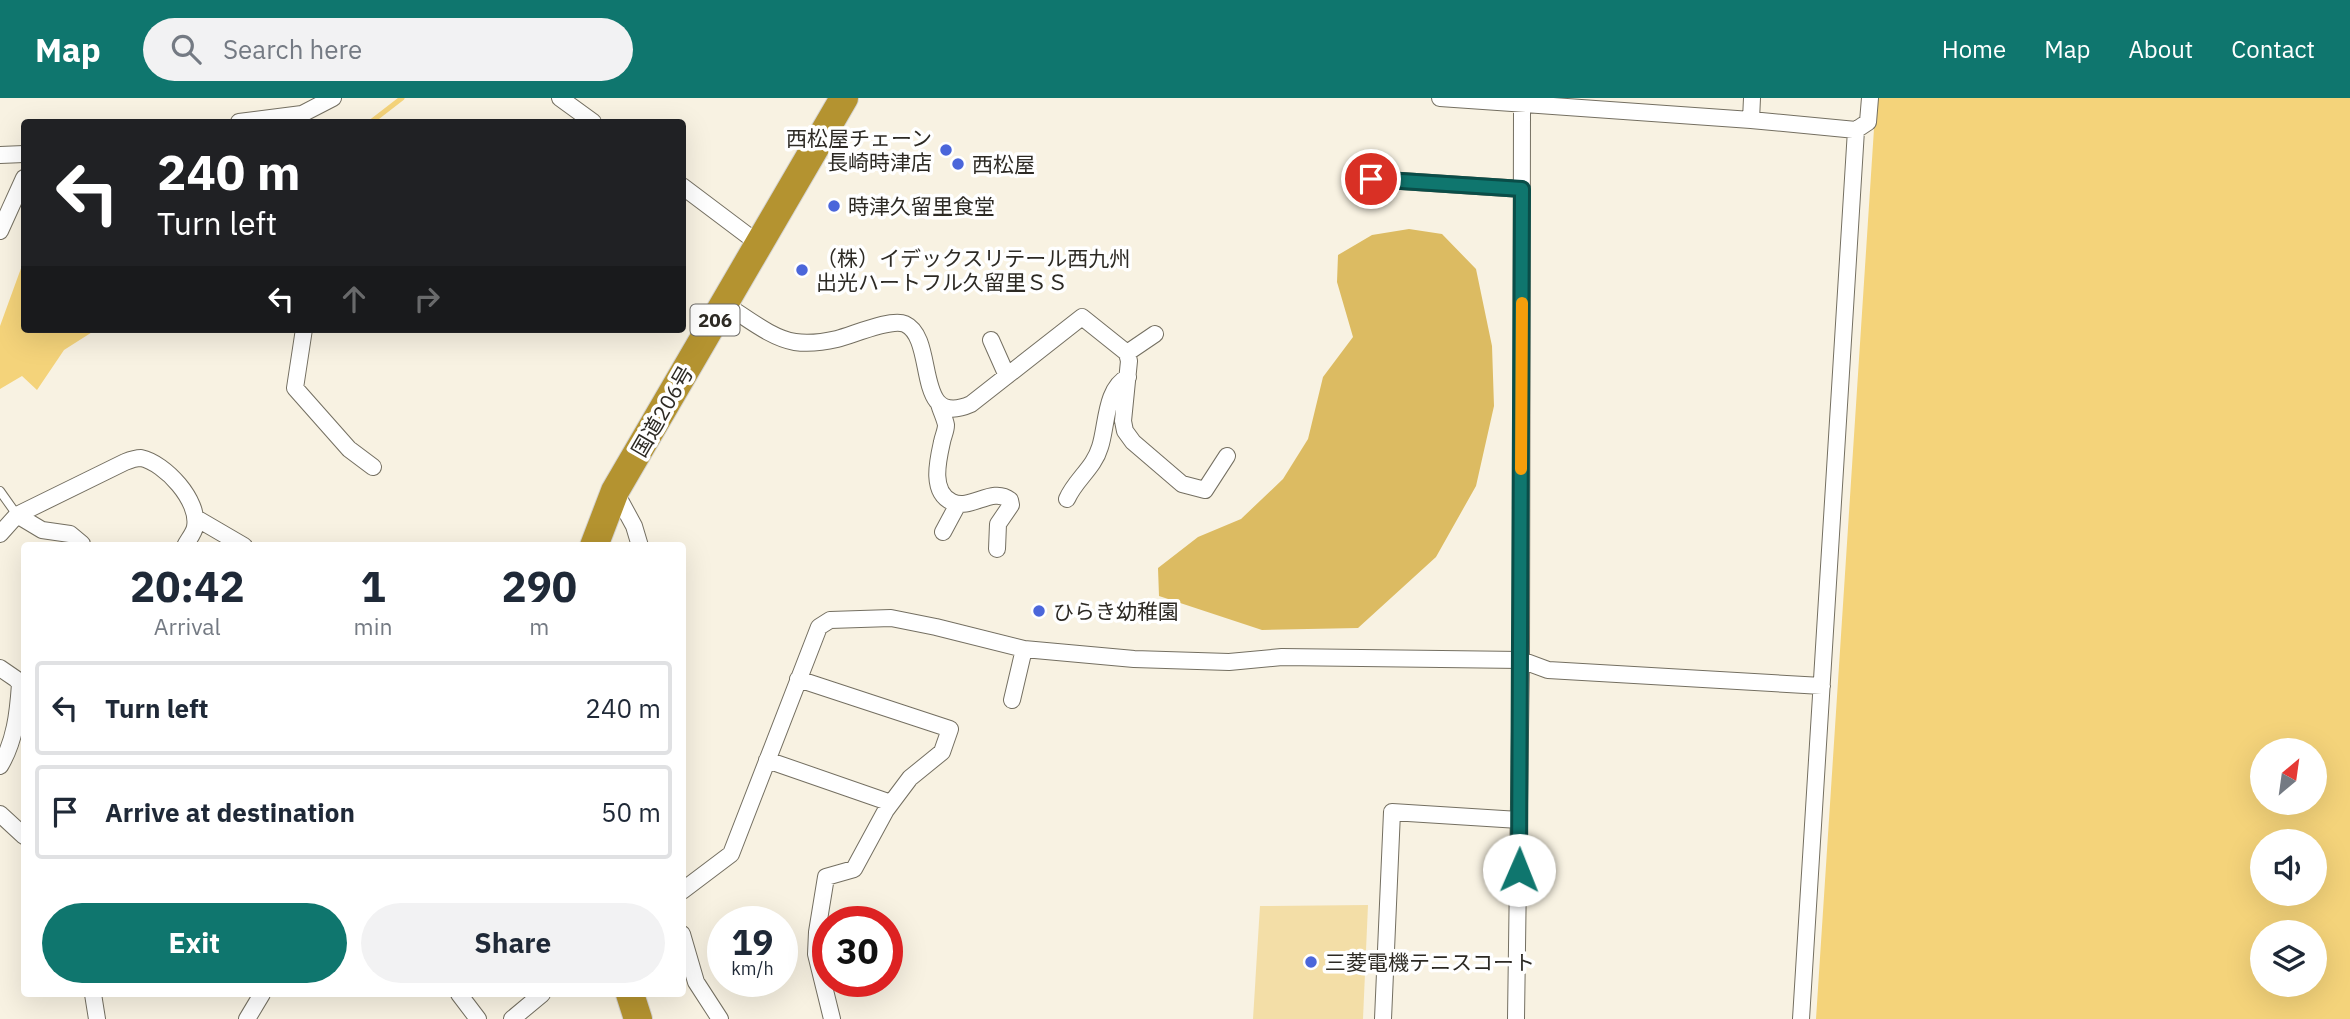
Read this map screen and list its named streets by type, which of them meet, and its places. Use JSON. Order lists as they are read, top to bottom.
{
  "streets": {
    "highway": ["206", "国道206号"]
  },
  "places": [
    "西松屋チェーン 長崎時津店",
    "西松屋",
    "時津久留里食堂",
    "（株）イデックスリテール西九州 出光ハートフル久留里ＳＳ",
    "ひらき幼稚園",
    "三菱電機テニスコート"
  ],
  "north": "top right",
  "page": {
    "header": "Map",
    "search": "Search here",
    "nav": [
      "Home",
      "Map",
      "About",
      "Contact"
    ],
    "turn": ["240 m", "Turn left"],
    "eta": [
      "20:42",
      "Arrival",
      "1",
      "min",
      "290",
      "m"
    ],
    "list": [
      {
        "name": "Turn left",
        "value": "240 m"
      },
      {
        "name": "Arrive at destination",
        "value": "50 m"
      }
    ],
    "buttons": ["Exit", "Share"],
    "speed": "19 km/h",
    "limit": "30"
  }
}
